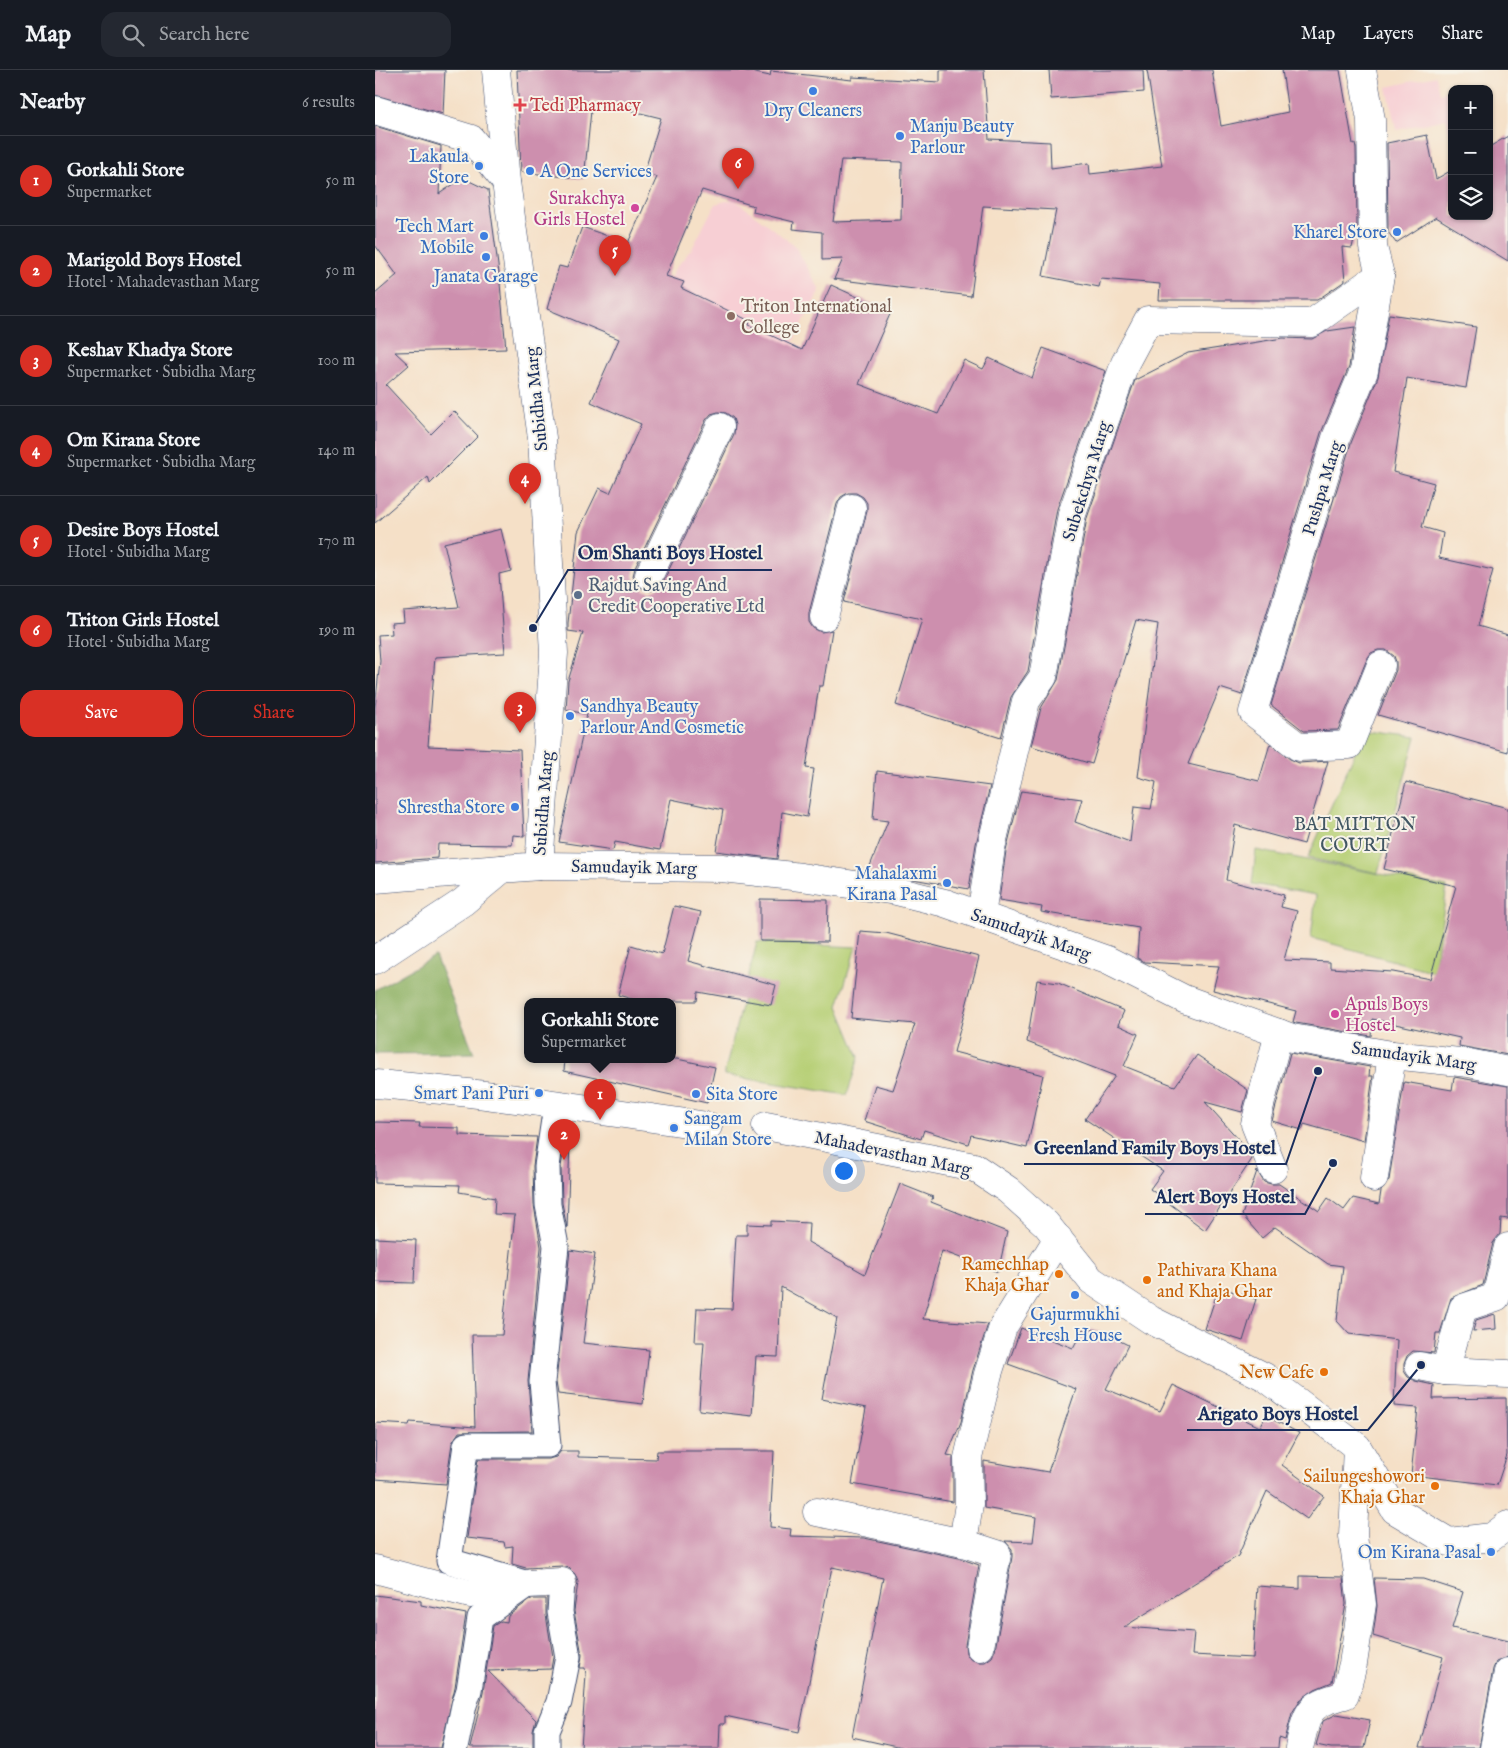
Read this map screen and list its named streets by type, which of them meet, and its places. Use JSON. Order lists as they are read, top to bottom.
{
  "streets": {
    "street": [
      "Subidha Marg",
      "Subekchya Marg",
      "Pushpa Marg",
      "Samudayik Marg",
      "Mahadevasthan Marg"
    ]
  },
  "crossings": [
    ["Subidha Marg", "Samudayik Marg"],
    ["Subekchya Marg", "Pushpa Marg"],
    ["Subekchya Marg", "Samudayik Marg"]
  ],
  "parks": ["BAT MITTON COURT"],
  "places": {
    "other": [
      "Dry Cleaners",
      "Manju Beauty Parlour",
      "Lakaula Store",
      "A One Services",
      "Surakchya Girls Hostel",
      "Kharel Store",
      "Tech Mart Mobile",
      "Janata Garage",
      "Triton International College",
      "Rajdut Saving And Credit Cooperative Ltd",
      "Om Shanti Boys Hostel",
      "Sandhya Beauty Parlour And Cosmetic",
      "Shrestha Store",
      "Mahalaxmi Kirana Pasal",
      "Apuls Boys Hostel",
      "Greenland Family Boys Hostel",
      "Smart Pani Puri",
      "Sita Store",
      "Sangam Milan Store",
      "Alert Boys Hostel",
      "Ramechhap Khaja Ghar",
      "Pathivara Khana and Khaja Ghar",
      "Gajurmukhi Fresh House",
      "Arigato Boys Hostel",
      "New Cafe",
      "Sailungeshowori Khaja Ghar",
      "Om Kirana Pasal"
    ],
    "health": ["Tedi Pharmacy"]
  },
  "page": {
    "header": "Map",
    "search": "Search here",
    "nav": ["Map", "Layers", "Share"],
    "heading": ["Nearby", "6 results"],
    "map_buttons": ["+", "−"],
    "list": [
      {
        "mark": "1",
        "name": "Gorkahli Store",
        "note": "Supermarket",
        "value": "50 m"
      },
      {
        "mark": "2",
        "name": "Marigold Boys Hostel",
        "note": "Hotel · Mahadevasthan Marg",
        "value": "50 m"
      },
      {
        "mark": "3",
        "name": "Keshav Khadya Store",
        "note": "Supermarket · Subidha Marg",
        "value": "100 m"
      },
      {
        "mark": "4",
        "name": "Om Kirana Store",
        "note": "Supermarket · Subidha Marg",
        "value": "140 m"
      },
      {
        "mark": "5",
        "name": "Desire Boys Hostel",
        "note": "Hotel · Subidha Marg",
        "value": "170 m"
      },
      {
        "mark": "6",
        "name": "Triton Girls Hostel",
        "note": "Hotel · Subidha Marg",
        "value": "190 m"
      }
    ],
    "pins": [
      "6",
      "5",
      "4",
      "3",
      "1",
      "2"
    ],
    "buttons": ["Save", "Share"],
    "popup": ["Gorkahli Store", "Supermarket"]
  }
}
